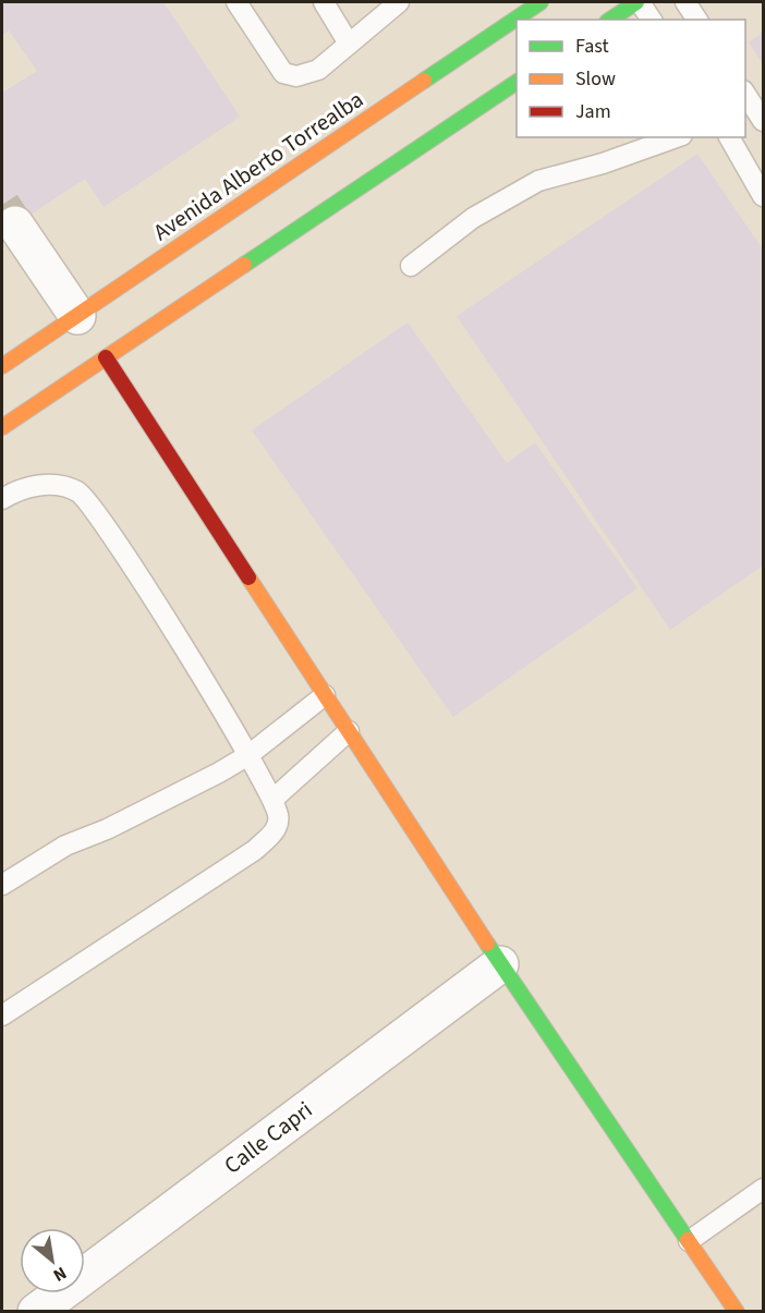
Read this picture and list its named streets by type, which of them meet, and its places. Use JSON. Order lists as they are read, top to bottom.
{
  "streets": {
    "main road": ["Avenida Alberto Torrealba"],
    "street": ["Calle Capri"]
  },
  "legend": ["Fast", "Slow", "Jam"],
  "north": "bottom right"
}
